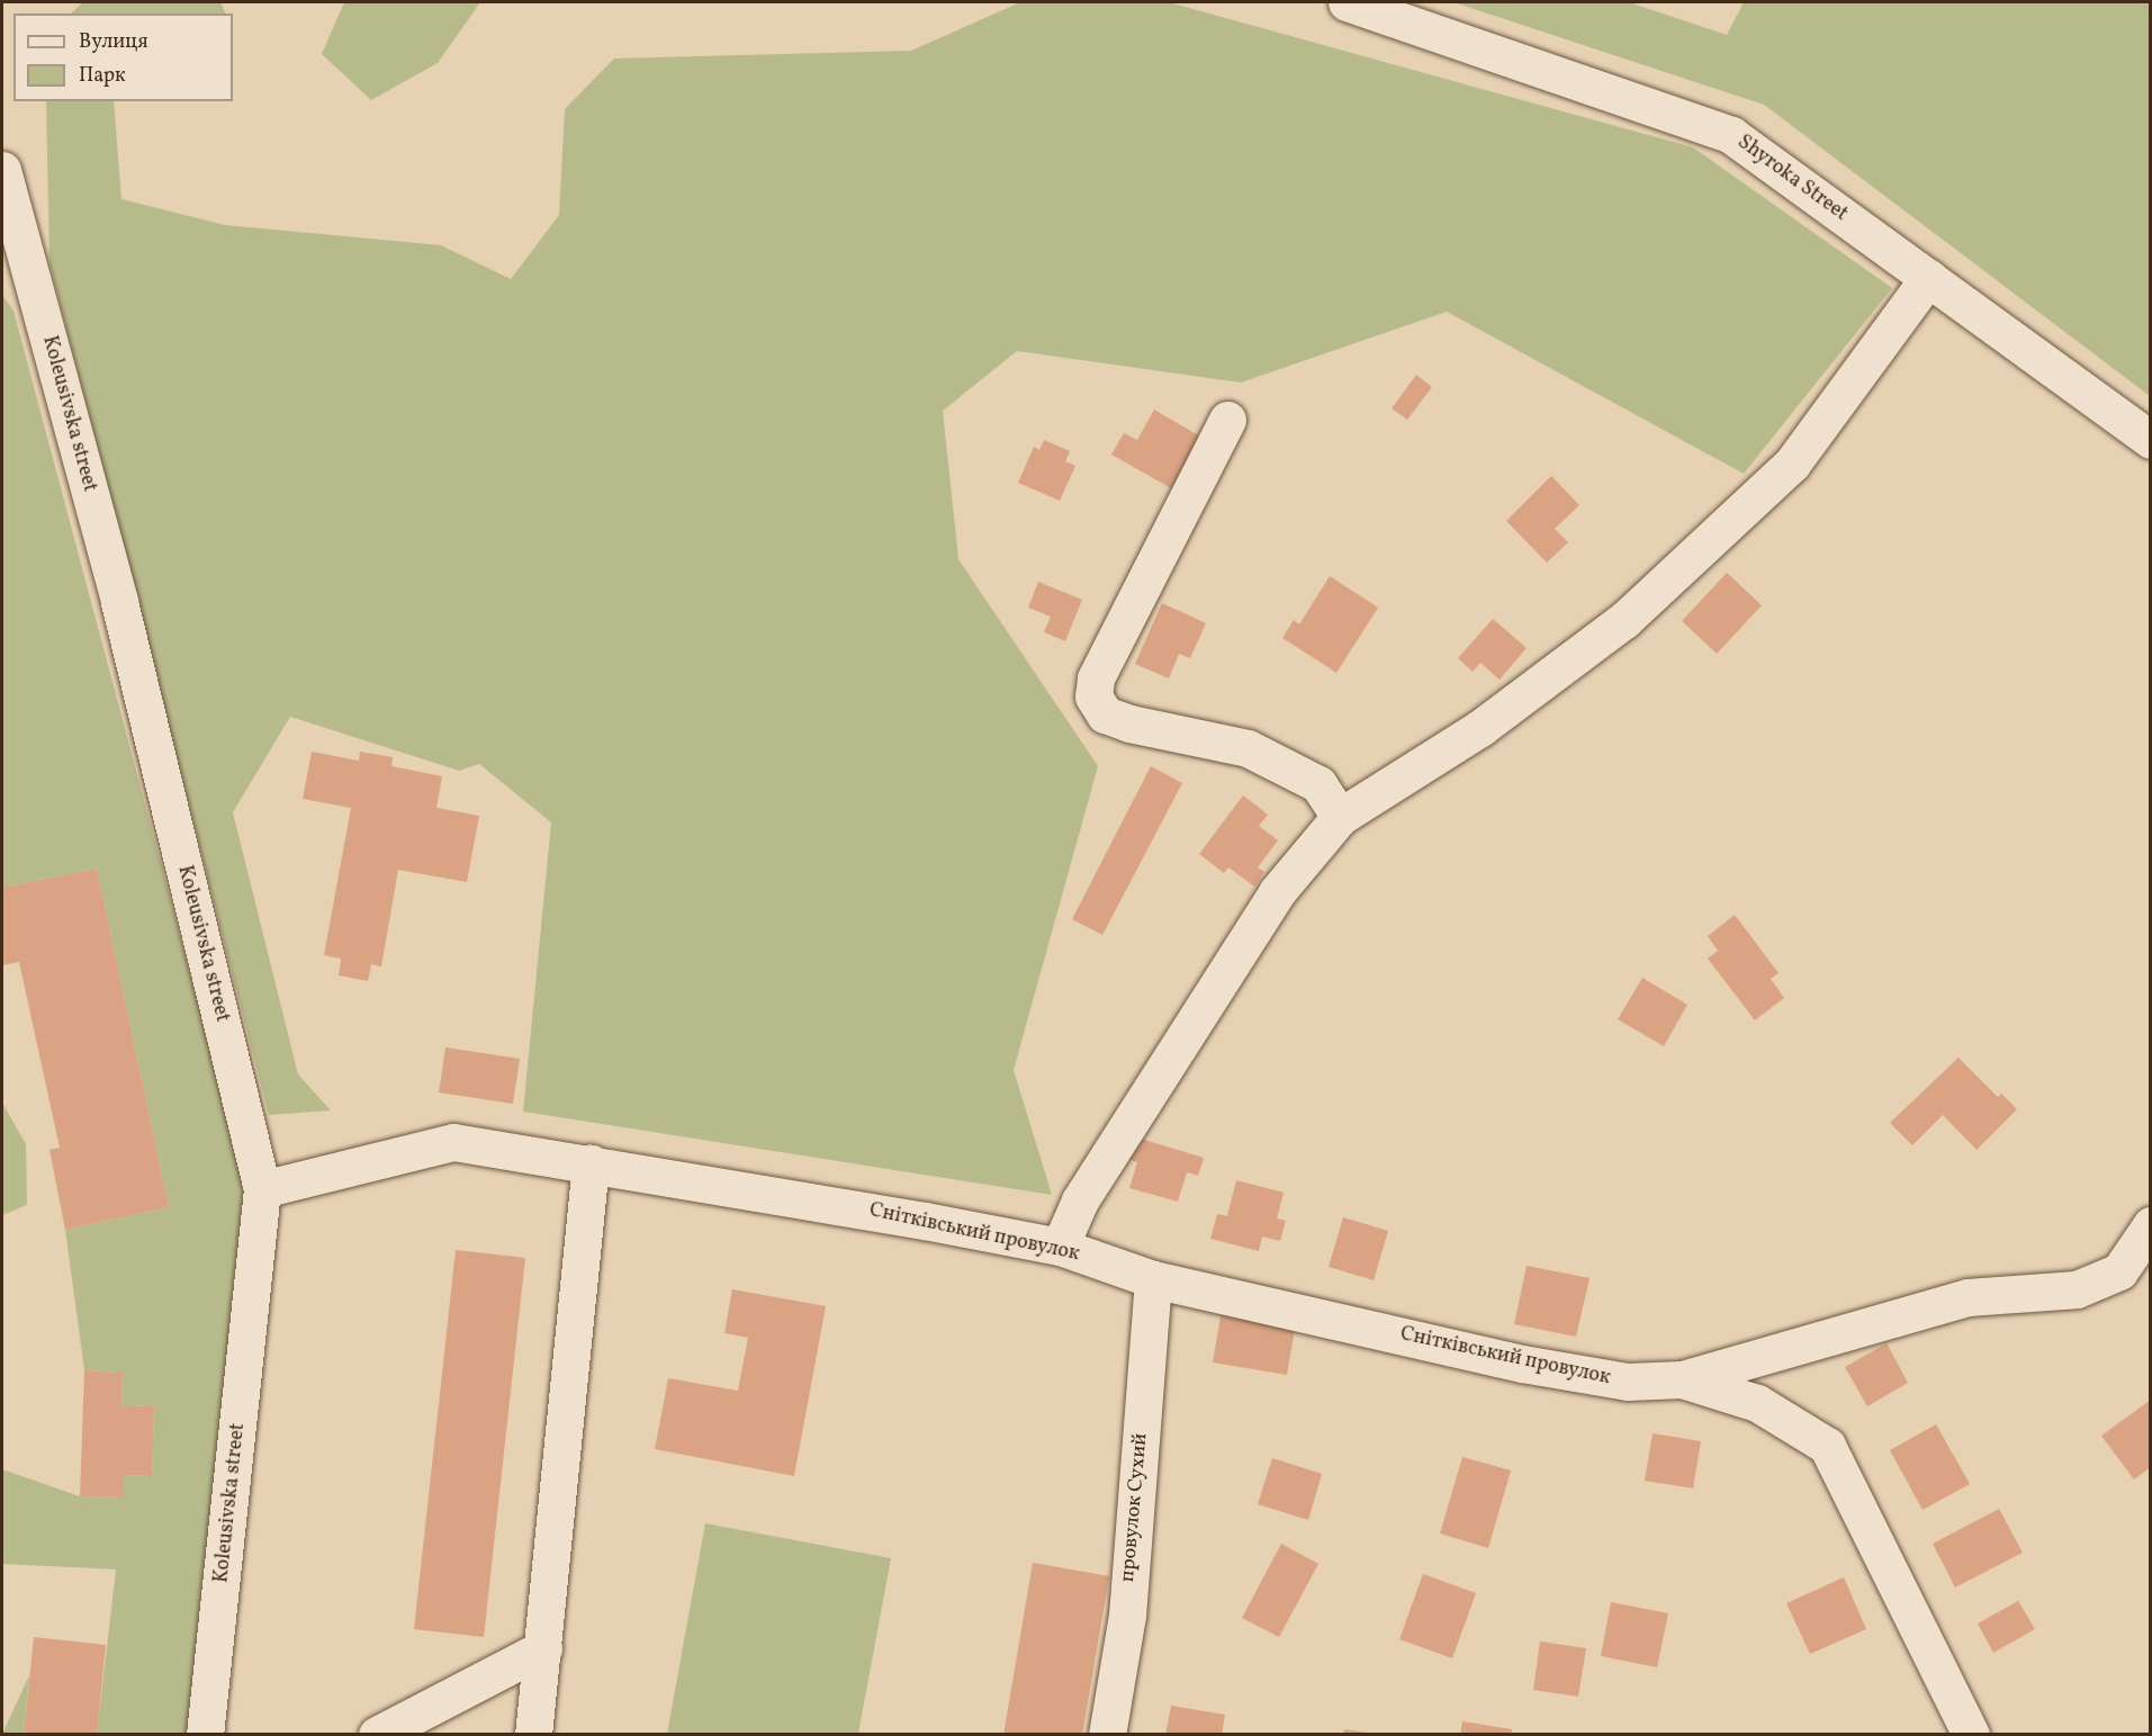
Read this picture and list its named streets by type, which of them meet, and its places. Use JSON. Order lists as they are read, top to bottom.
{
  "streets": {
    "street": [
      "Shyroka Street",
      "Koleusivska street",
      "Снітківський провулок",
      "провулок Сухий"
    ]
  },
  "crossings": [
    ["Koleusivska street", "Снітківський провулок"],
    ["Снітківський провулок", "провулок Сухий"]
  ],
  "legend": ["Вулиця", "Парк"]
}
